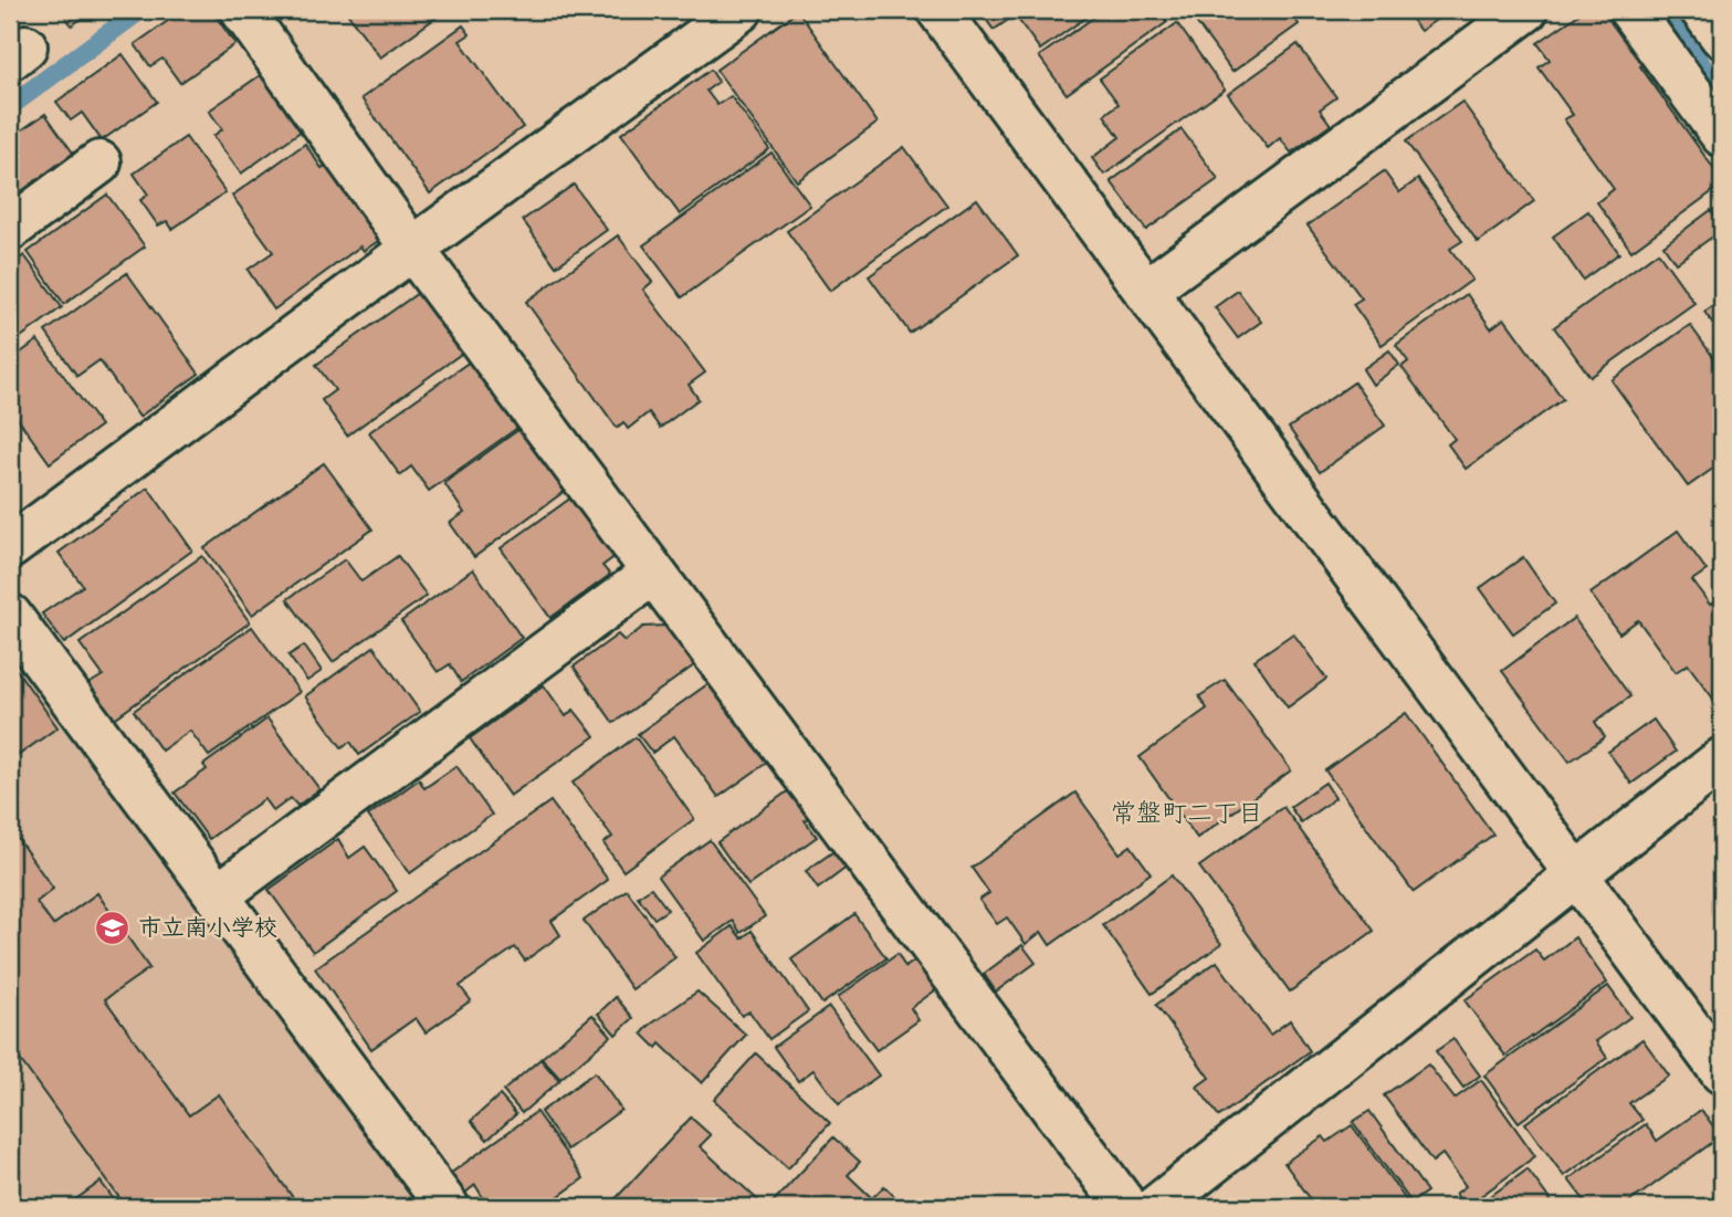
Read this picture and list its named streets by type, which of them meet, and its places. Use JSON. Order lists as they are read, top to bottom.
{
  "districts": ["常盤町二丁目"],
  "places": {
    "school or university": ["市立南小学校"]
  }
}
